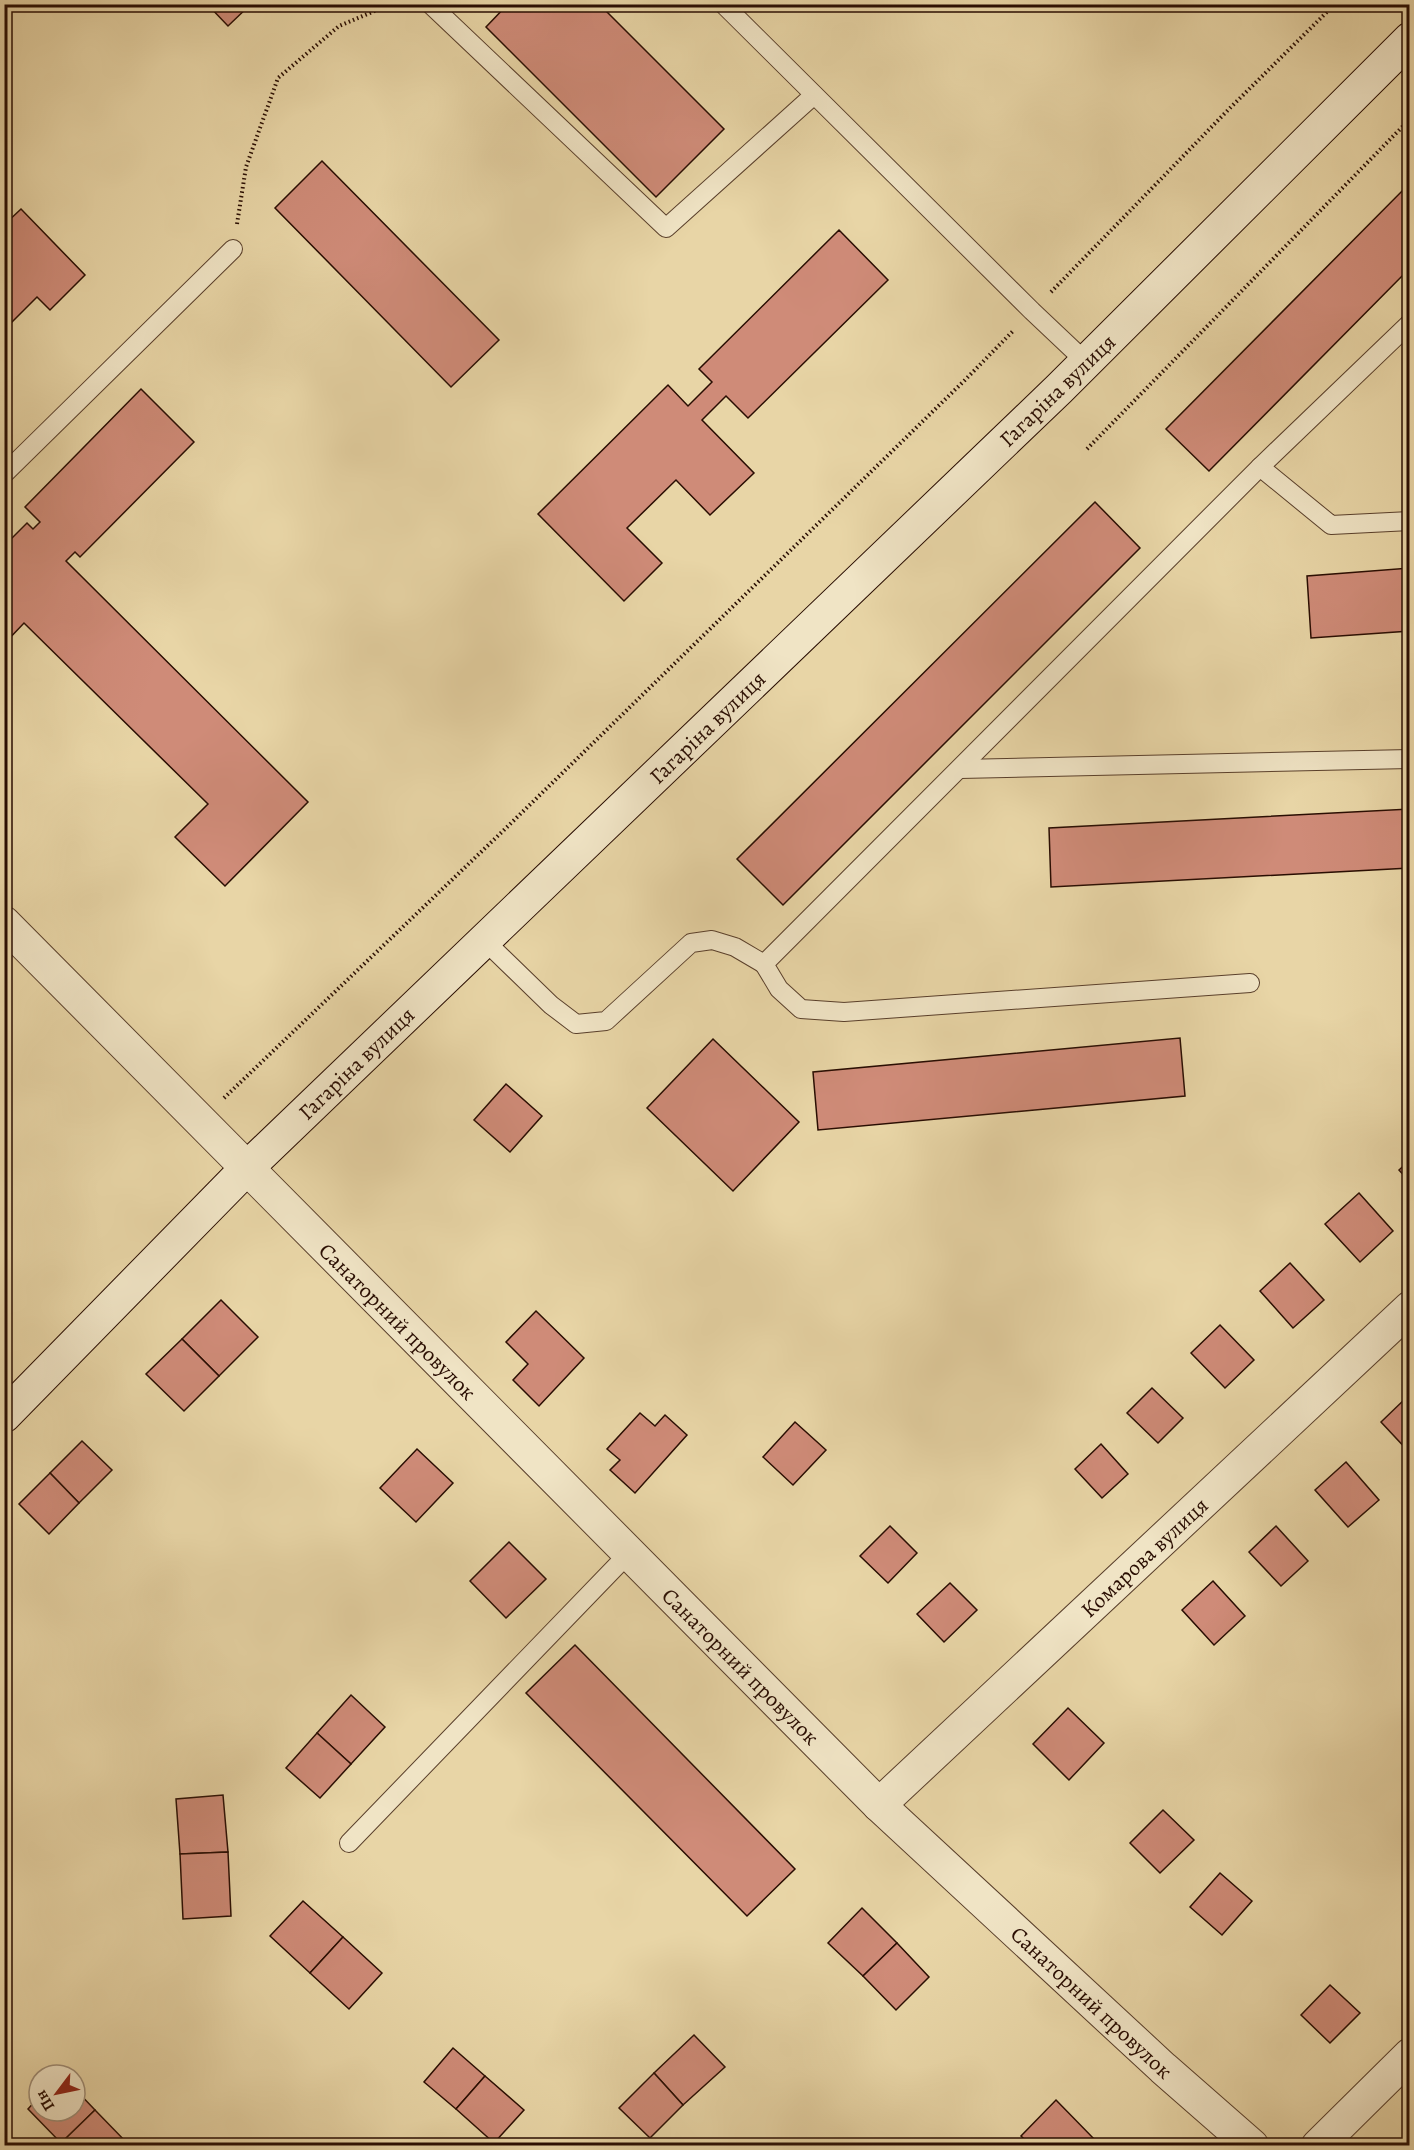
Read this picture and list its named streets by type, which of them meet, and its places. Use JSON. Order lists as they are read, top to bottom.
{
  "streets": {
    "street": ["Гагаріна вулиця", "Санаторний провулок", "Комарова вулиця"]
  },
  "crossings": [
    ["Гагаріна вулиця", "Санаторний провулок"],
    ["Санаторний провулок", "Комарова вулиця"]
  ],
  "north": "bottom left"
}
